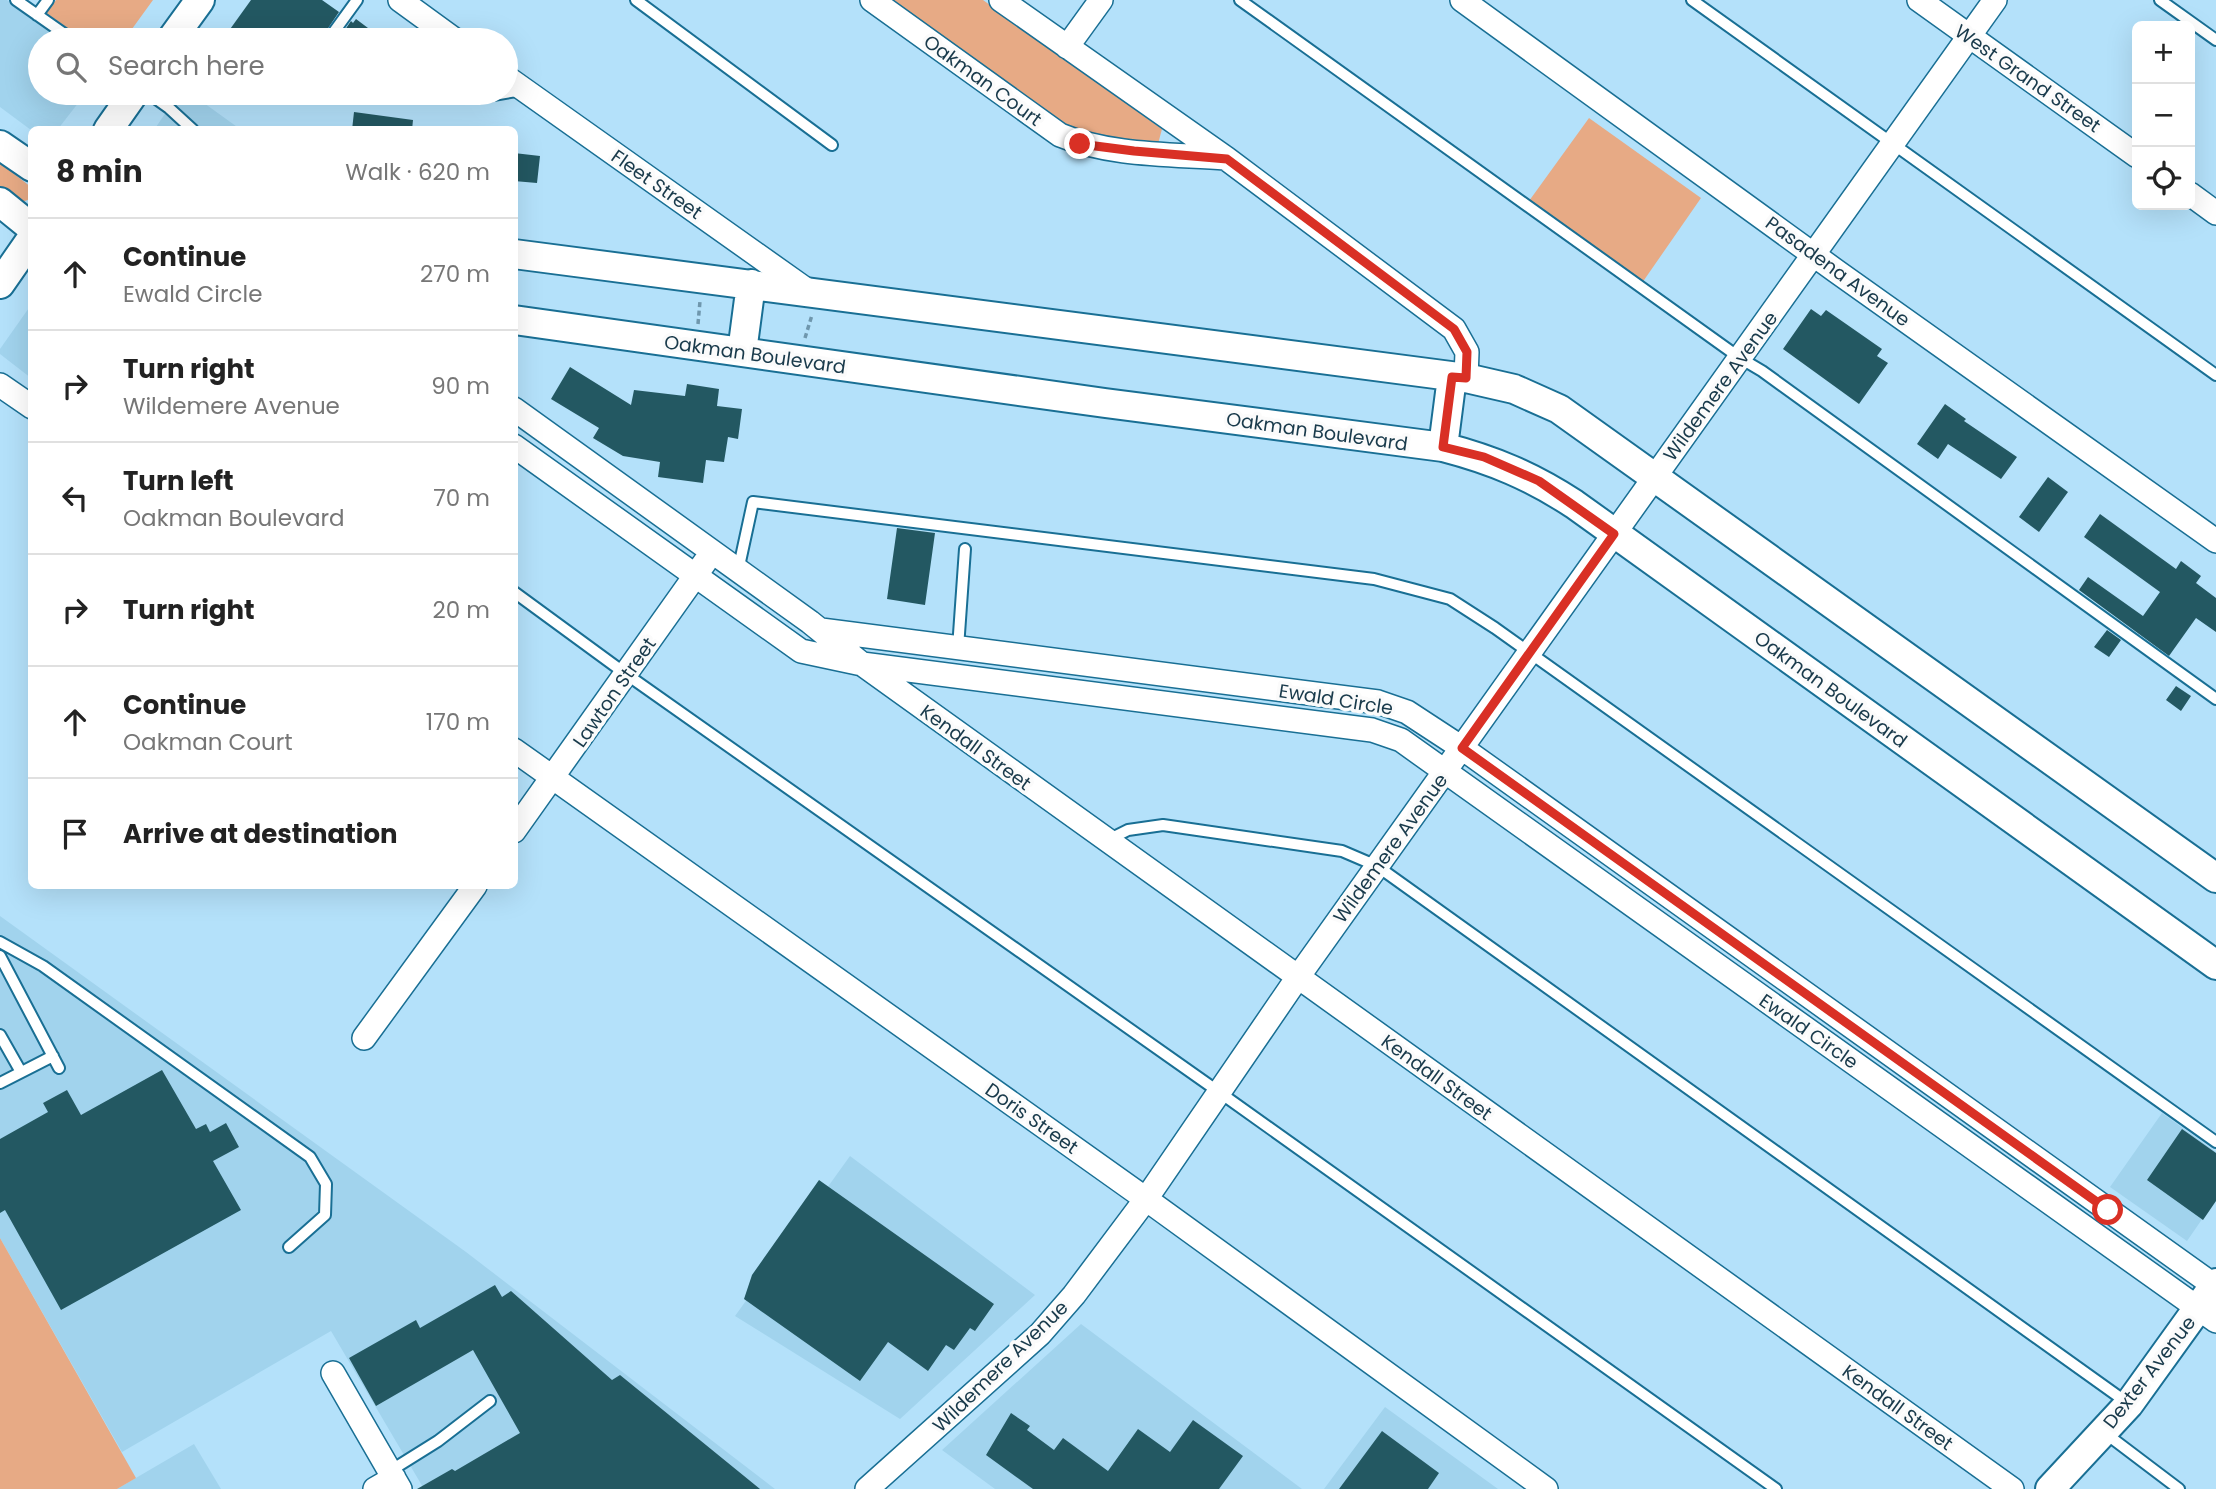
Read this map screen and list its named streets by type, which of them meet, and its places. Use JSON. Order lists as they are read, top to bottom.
{
  "streets": {
    "street": [
      "West Grand Street",
      "Oakman Court",
      "Fleet Street",
      "Pasadena Avenue",
      "Oakman Boulevard",
      "Wildemere Avenue",
      "Lawton Street",
      "Ewald Circle",
      "Kendall Street",
      "Doris Street",
      "Dexter Avenue"
    ]
  },
  "crossings": [
    ["West Grand Street", "Wildemere Avenue"],
    ["Pasadena Avenue", "Wildemere Avenue"],
    ["Oakman Boulevard", "Wildemere Avenue"],
    ["Wildemere Avenue", "Ewald Circle"],
    ["Wildemere Avenue", "Kendall Street"],
    ["Wildemere Avenue", "Doris Street"],
    ["Lawton Street", "Kendall Street"],
    ["Lawton Street", "Doris Street"],
    ["Ewald Circle", "Kendall Street"],
    ["Ewald Circle", "Dexter Avenue"]
  ],
  "page": {
    "map_buttons": ["+", "−"],
    "search": "Search here",
    "heading": ["8 min", "Walk · 620 m"],
    "list": [
      ["Continue", "Ewald Circle", "270 m"],
      ["Turn right", "Wildemere Avenue", "90 m"],
      ["Turn left", "Oakman Boulevard", "70 m"],
      ["Turn right", "20 m"],
      ["Continue", "Oakman Court", "170 m"],
      "Arrive at destination"
    ]
  }
}
